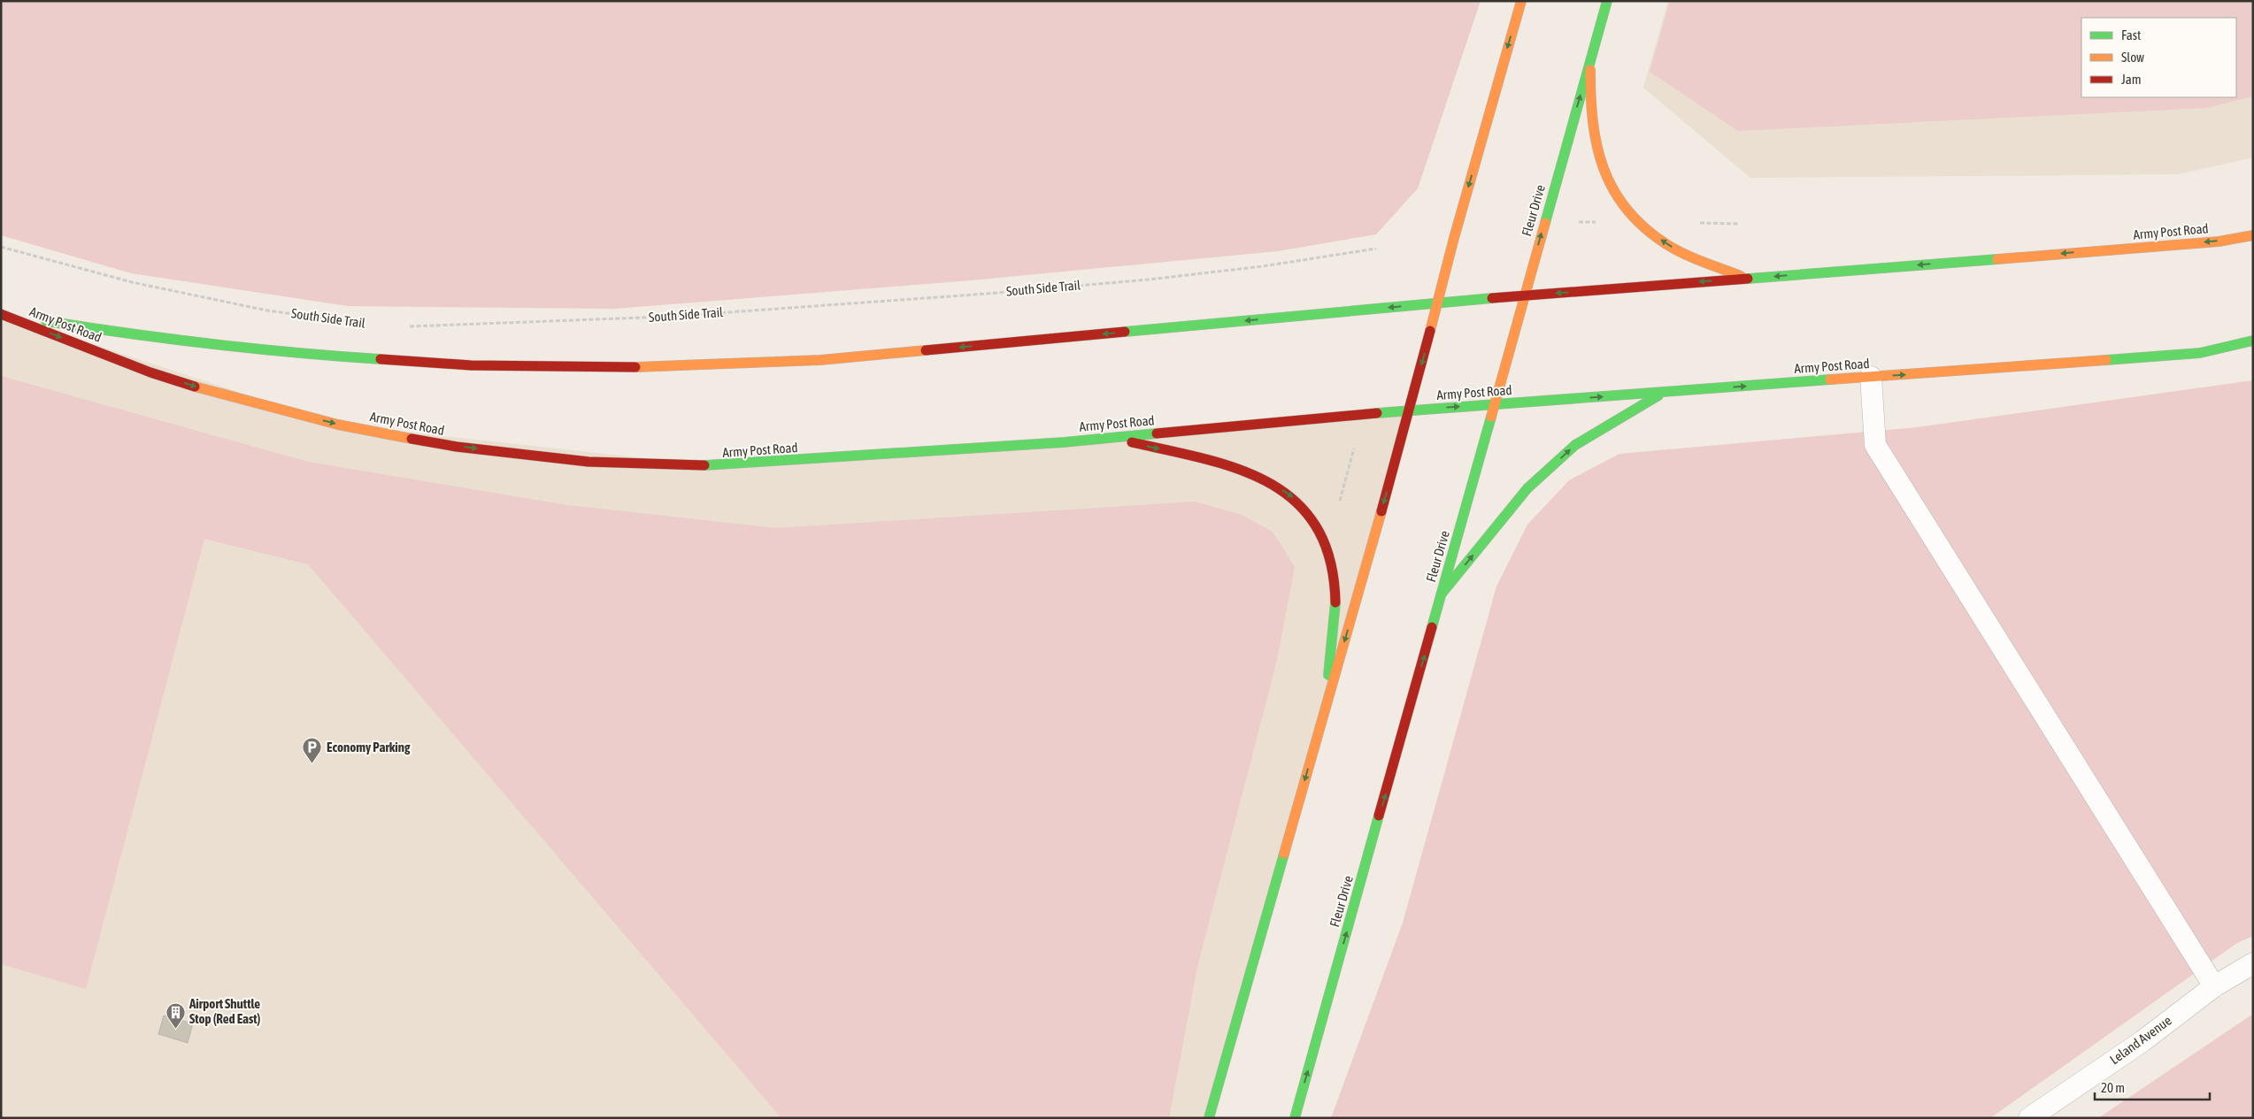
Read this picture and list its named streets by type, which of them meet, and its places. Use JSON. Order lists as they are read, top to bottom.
{
  "streets": {
    "main road": ["Fleur Drive", "Army Post Road"],
    "lane": ["Leland Avenue"],
    "path": ["South Side Trail"]
  },
  "crossings": [
    ["Fleur Drive", "Army Post Road"]
  ],
  "places": {
    "parking": ["Economy Parking"],
    "building": ["Airport Shuttle Stop (Red East)"]
  },
  "legend": ["Fast", "Slow", "Jam"],
  "scale_bar": "20 m"
}
